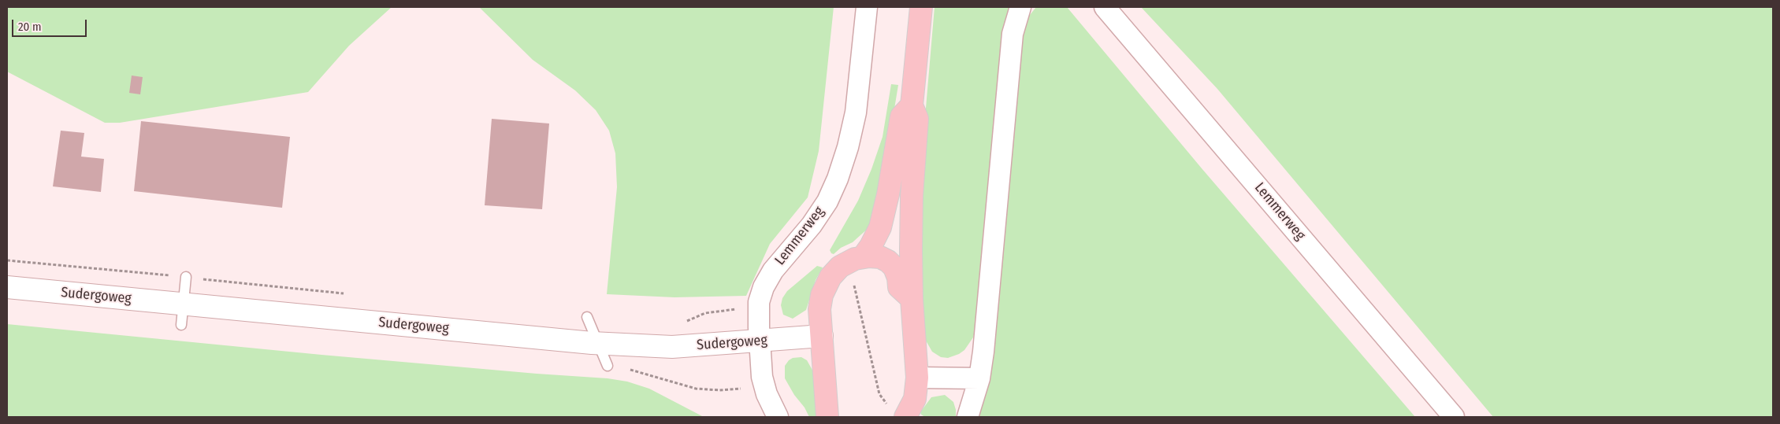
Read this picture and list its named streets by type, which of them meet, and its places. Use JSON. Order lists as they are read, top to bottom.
{
  "streets": {
    "street": ["Lemmerweg", "Sudergoweg"]
  },
  "crossings": [
    ["Lemmerweg", "Sudergoweg"]
  ],
  "scale_bar": "20 m"
}
